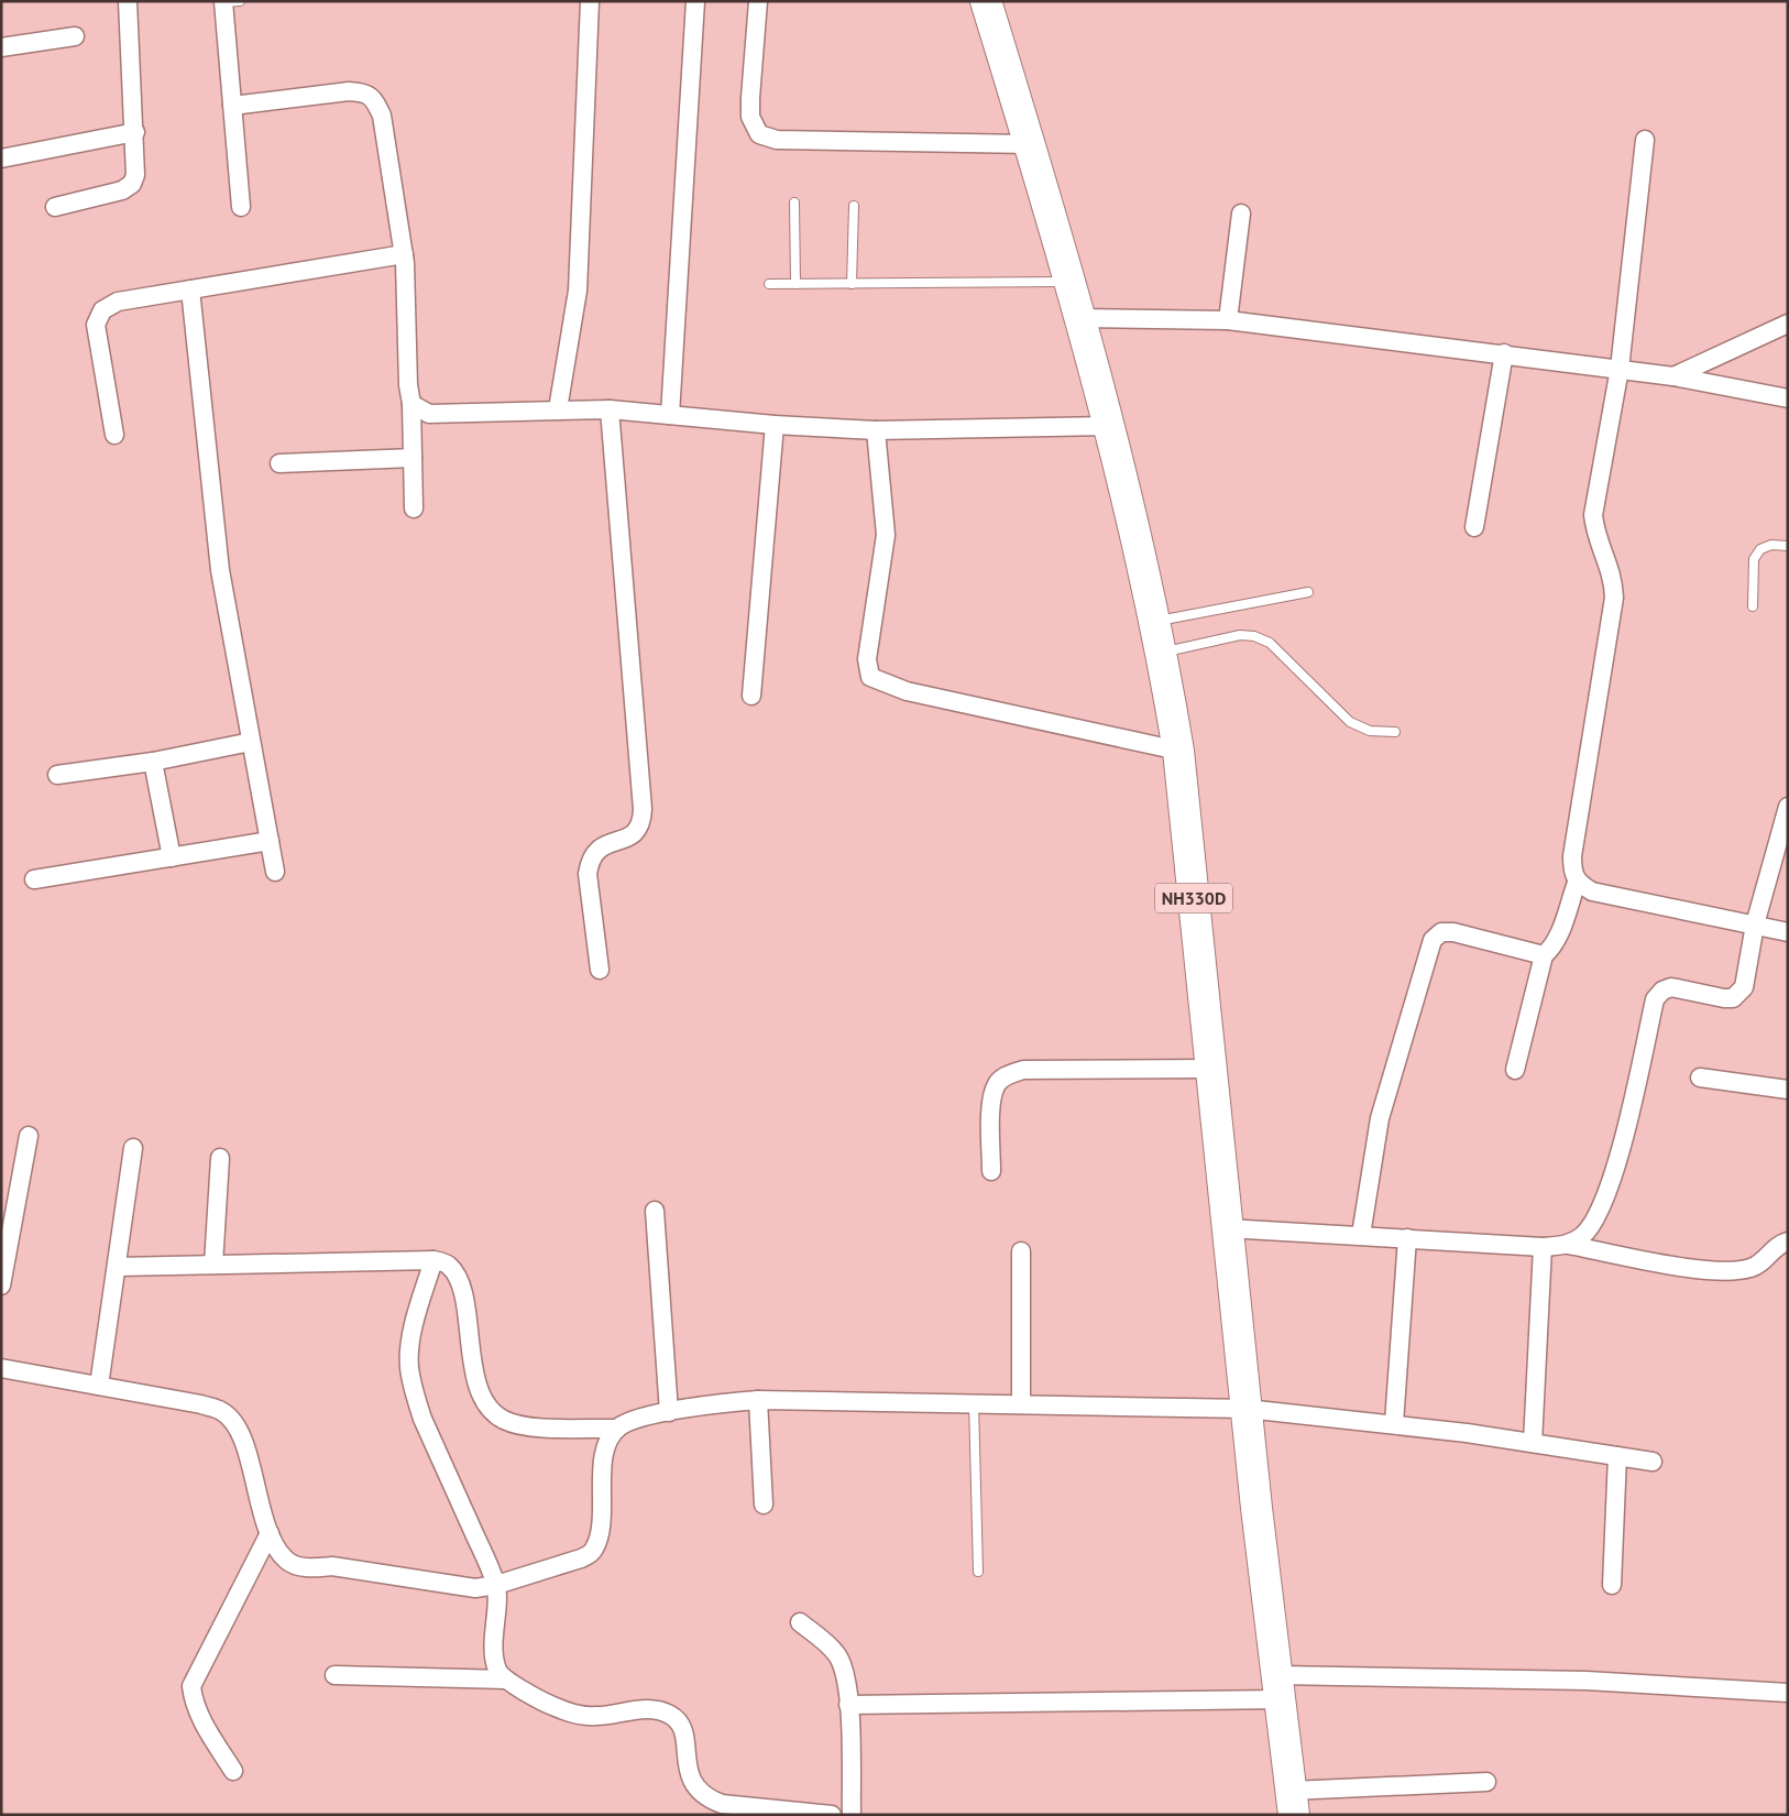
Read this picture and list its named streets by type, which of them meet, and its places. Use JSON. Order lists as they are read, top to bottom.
{
  "streets": {
    "highway": ["NH330D"]
  }
}
